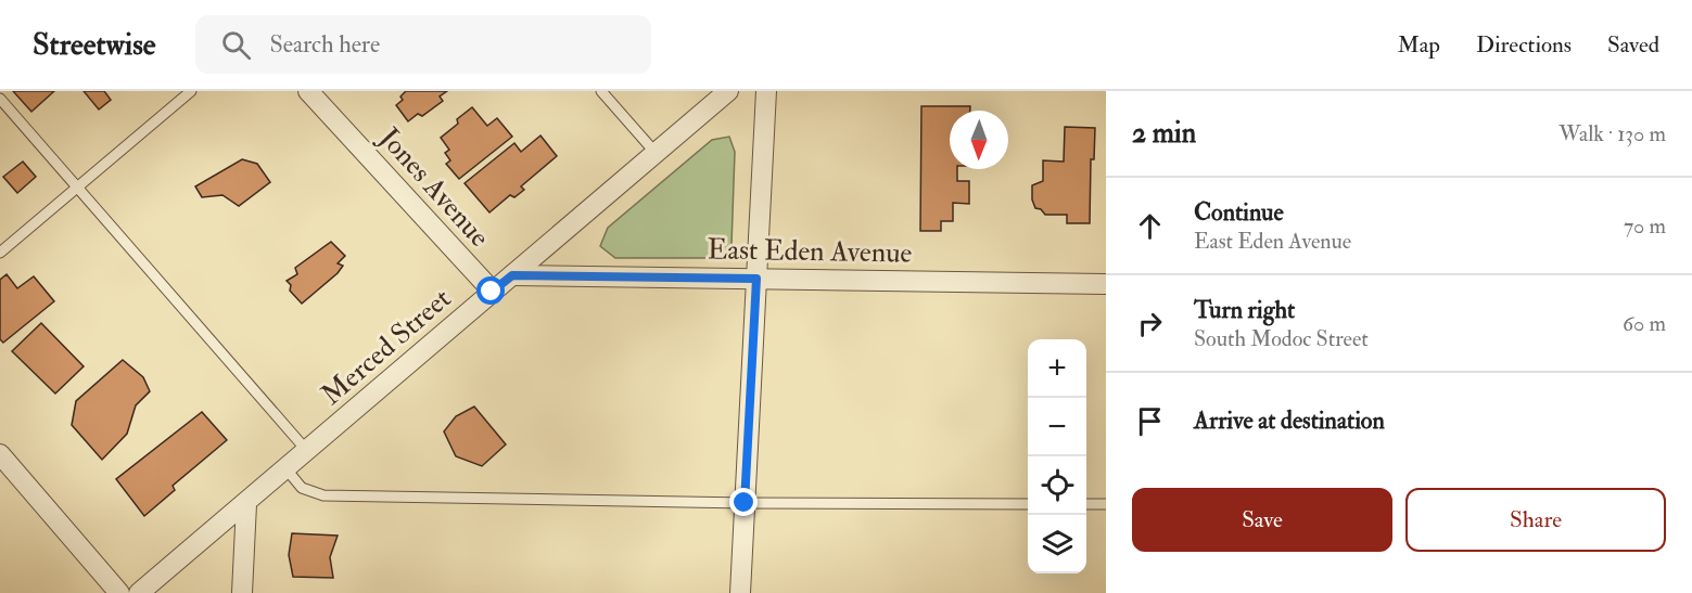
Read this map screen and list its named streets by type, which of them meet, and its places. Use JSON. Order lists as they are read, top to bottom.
{
  "streets": {
    "street": ["Jones Avenue", "East Eden Avenue", "Merced Street"]
  },
  "crossings": [
    ["Jones Avenue", "Merced Street"],
    ["East Eden Avenue", "Merced Street"]
  ],
  "north": "bottom",
  "page": {
    "header": "Streetwise",
    "search": "Search here",
    "nav": ["Map", "Directions", "Saved"],
    "heading": ["2 min", "Walk · 130 m"],
    "list": [
      ["Continue", "East Eden Avenue", "70 m"],
      ["Turn right", "South Modoc Street", "60 m"],
      "Arrive at destination"
    ],
    "map_buttons": ["+", "−"],
    "buttons": ["Save", "Share"]
  }
}
